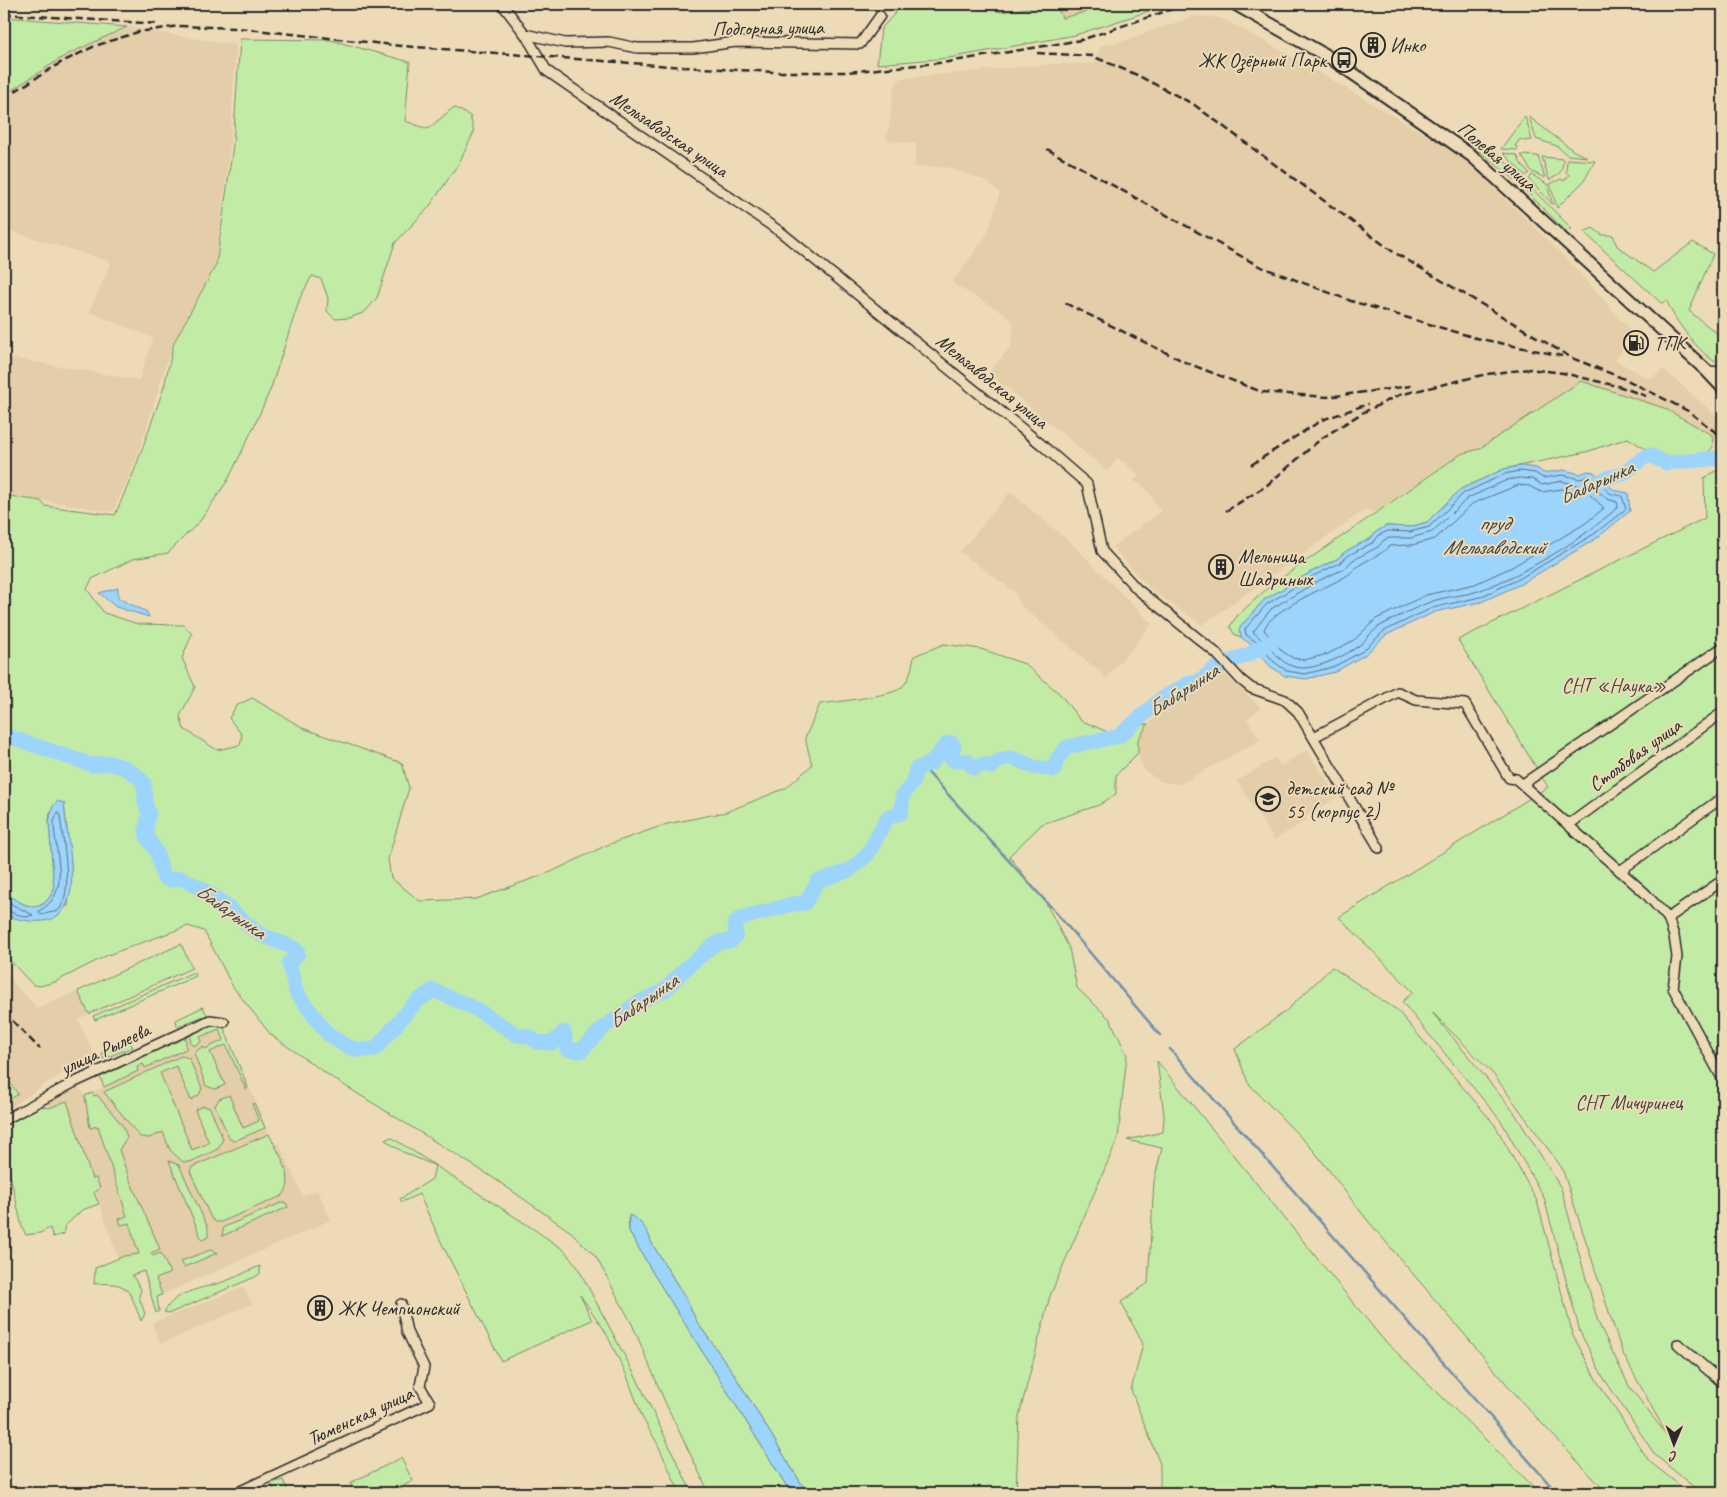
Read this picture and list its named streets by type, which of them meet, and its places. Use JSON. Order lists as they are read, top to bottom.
{
  "streets": {
    "street": [
      "Подгорная улица",
      "Мельзаводская улица",
      "Полевая улица",
      "Столбовая улица",
      "улица Рылеева",
      "Тюменская улица"
    ]
  },
  "crossings": [
    ["Подгорная улица", "Мельзаводская улица"]
  ],
  "water": ["Бабарынка", "пруд Мельзаводский"],
  "parks": ["СНТ «Наука»", "СНТ Мичуринец"],
  "places": {
    "building": ["Инко", "Мельница Шадриных", "ЖК Чемпионский"],
    "bus stop": ["ЖК Озёрный Парк"],
    "fuel station": ["ТПК"],
    "school or university": ["детский сад № 55 (корпус 2)"]
  },
  "north": "bottom"
}
